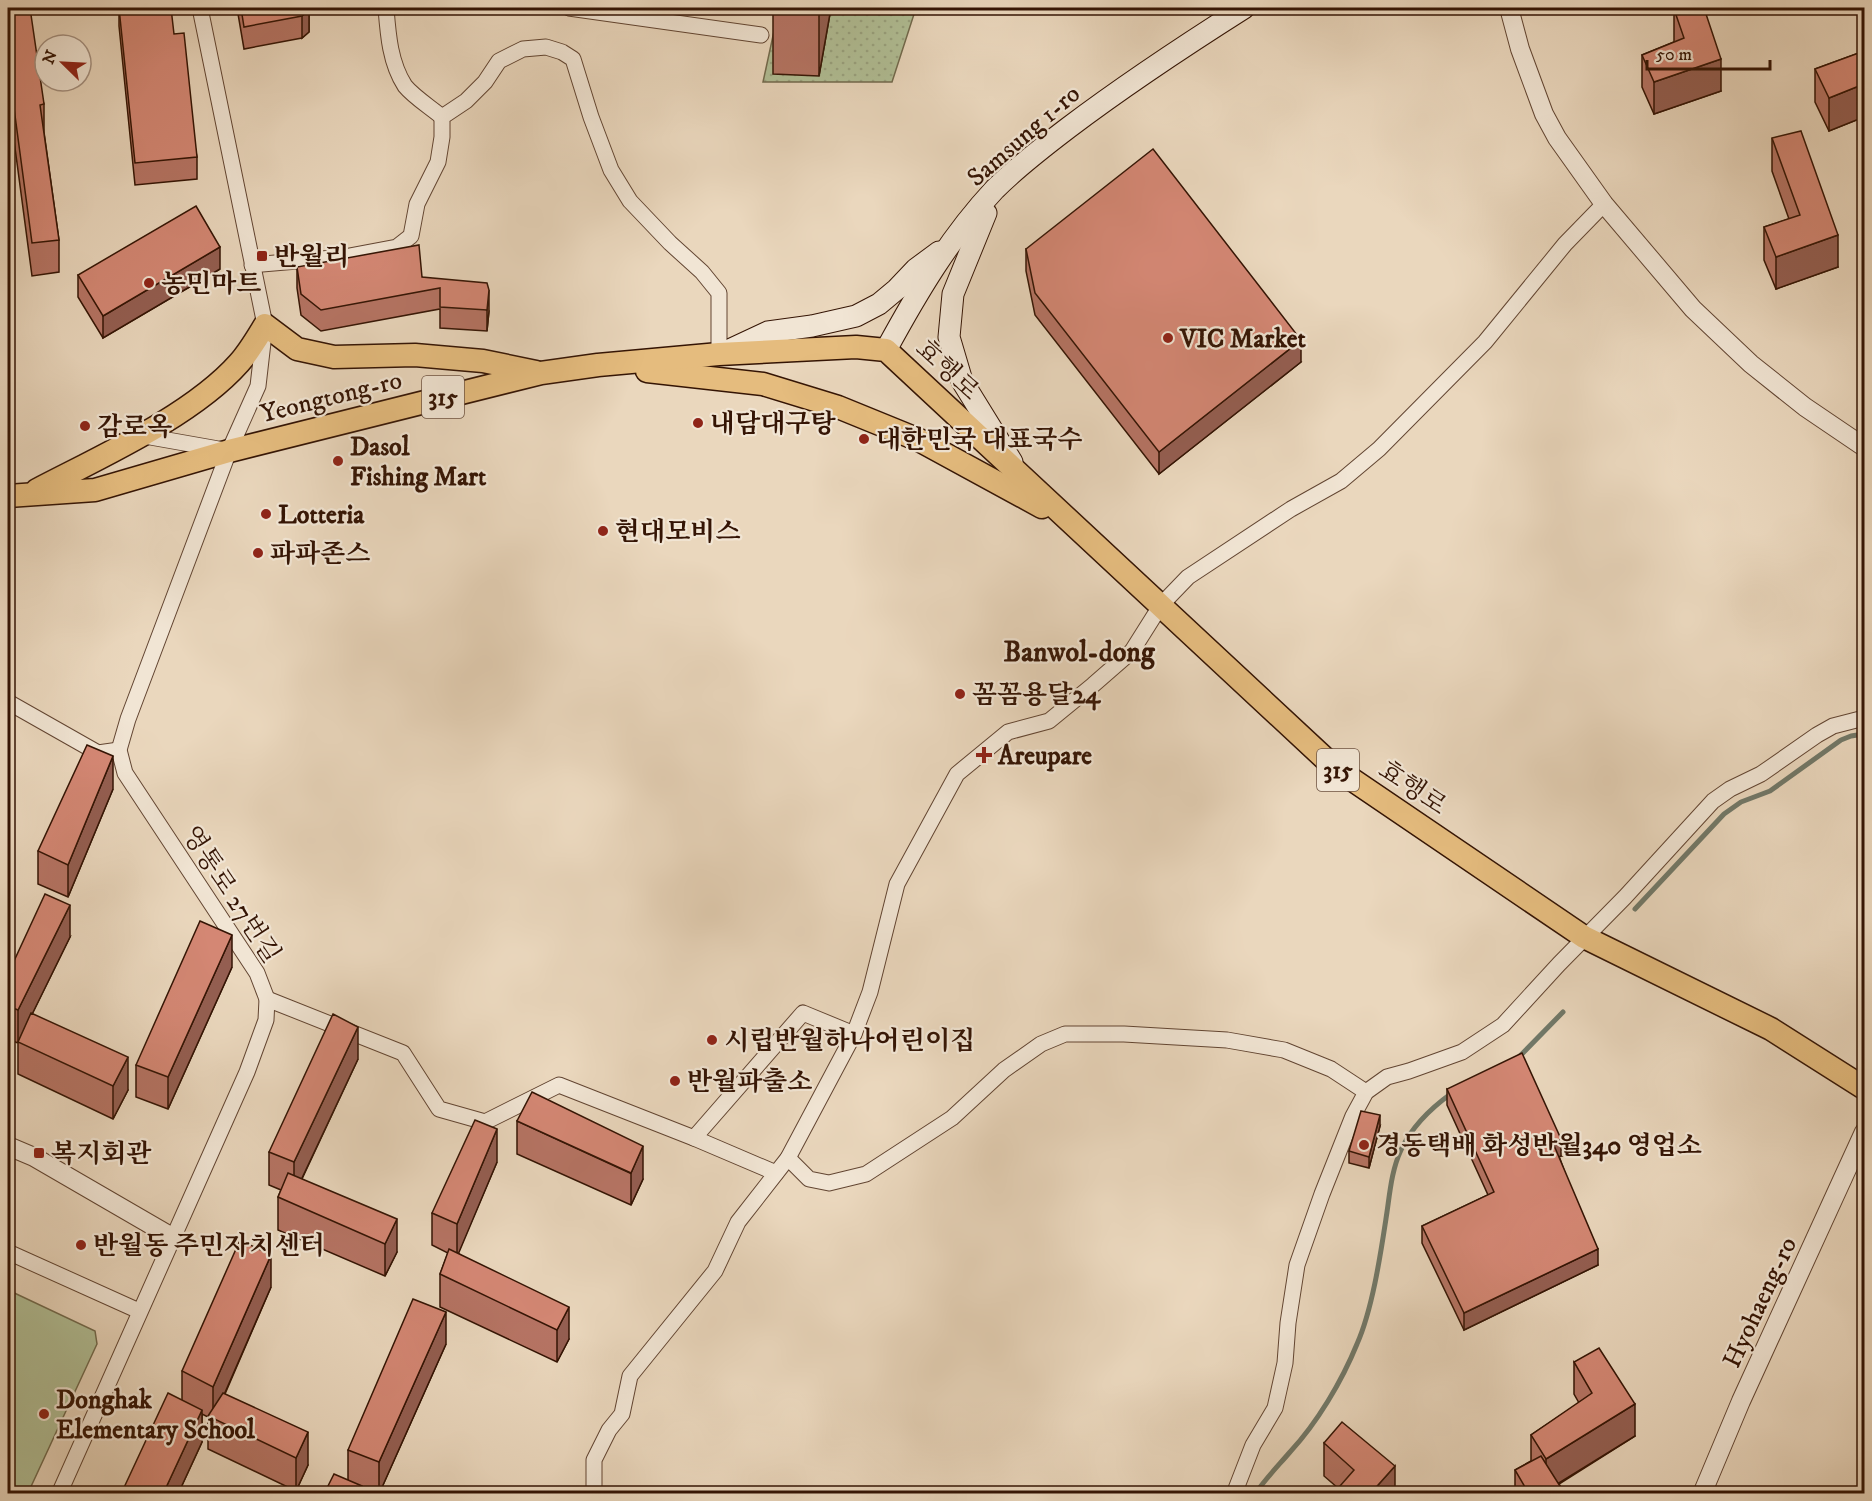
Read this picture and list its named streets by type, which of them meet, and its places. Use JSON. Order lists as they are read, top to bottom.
{
  "streets": {
    "main road": [
      "Samsung 1-ro",
      "효행로",
      "Yeongtong-ro",
      "315"
    ],
    "street": ["영통로 27번길", "Hyohaeng-ro"]
  },
  "crossings": [
    ["Samsung 1-ro", "효행로"],
    ["Samsung 1-ro", "Yeongtong-ro"],
    ["효행로", "Yeongtong-ro"],
    ["효행로", "315"],
    ["Yeongtong-ro", "315"]
  ],
  "districts": ["Banwol-dong"],
  "places": {
    "transit": ["반월리", "복지회관"],
    "other": [
      "농민마트",
      "VIC Market",
      "내담대구탕",
      "감로옥",
      "대한민국 대표국수",
      "Dasol Fishing Mart",
      "Lotteria",
      "현대모비스",
      "파파존스",
      "꼼꼼용달24",
      "시립반월하나어린이집",
      "반월파출소",
      "경동택배 화성반월340 영업소",
      "반월동 주민자치센터",
      "Donghak Elementary School"
    ],
    "health": ["Areupare"]
  },
  "scale_bar": "50 m",
  "north": "top left"
}
